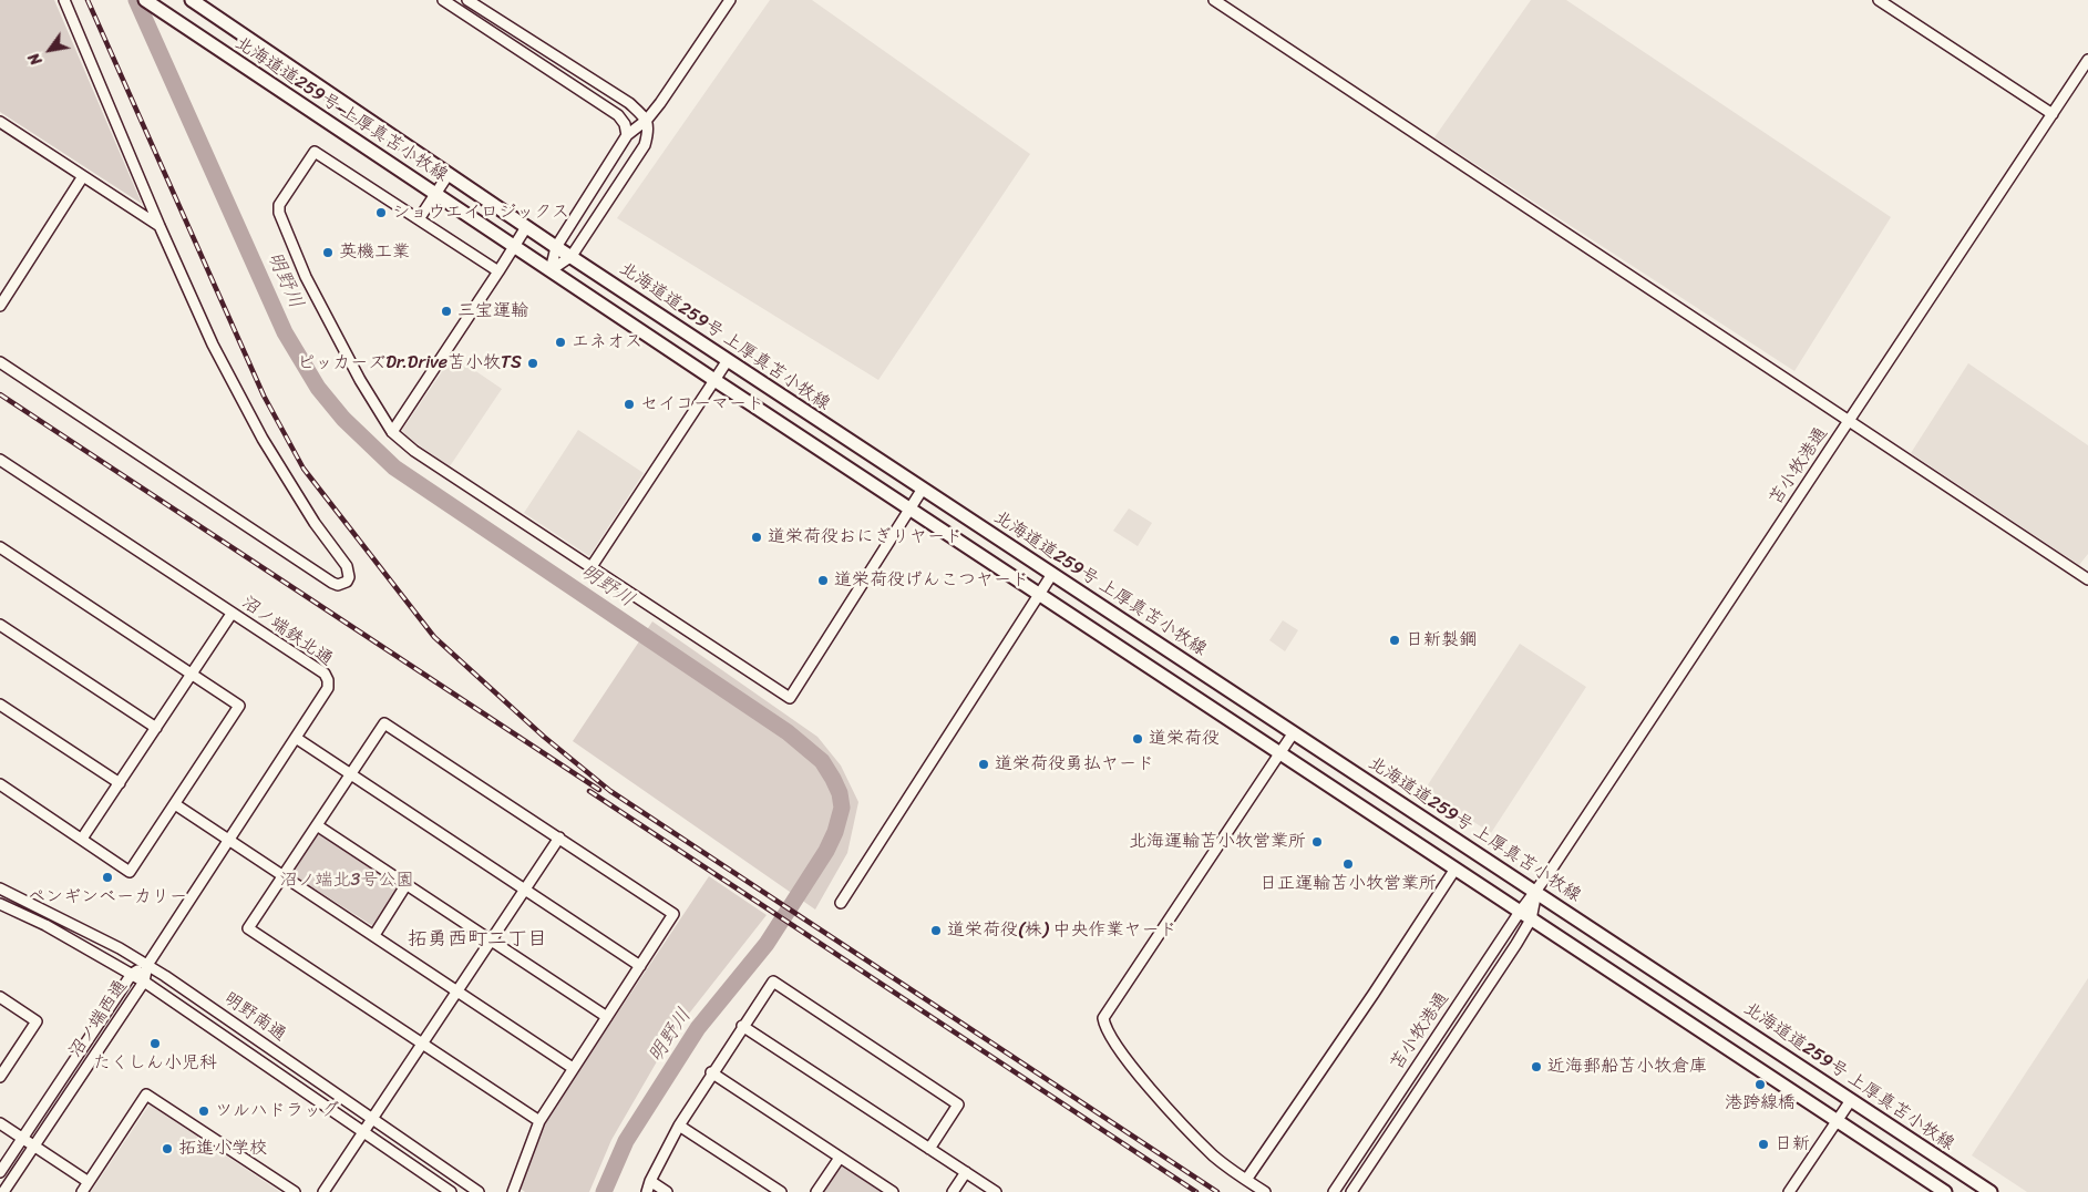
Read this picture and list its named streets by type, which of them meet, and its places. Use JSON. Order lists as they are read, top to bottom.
{
  "streets": {
    "main road": ["北海道道259号 上厚真苫小牧線"],
    "street": [
      "苫小牧港通",
      "沼ノ端鉄北通",
      "明野南通",
      "沼ノ端西通"
    ]
  },
  "crossings": [
    ["北海道道259号 上厚真苫小牧線", "苫小牧港通"],
    ["沼ノ端鉄北通", "明野南通"],
    ["沼ノ端鉄北通", "沼ノ端西通"],
    ["明野南通", "沼ノ端西通"]
  ],
  "districts": ["拓勇西町二丁目"],
  "water": ["明野川"],
  "parks": ["沼ノ端北3号公園"],
  "places": [
    "ショウエイロジックス",
    "英機工業",
    "三宝運輸",
    "エネオス",
    "ピッカーズDr.Drive苫小牧TS",
    "セイコーマート",
    "道栄荷役おにぎりヤード",
    "道栄荷役げんこつヤード",
    "日新製鋼",
    "道栄荷役",
    "道栄荷役勇払ヤード",
    "北海運輸苫小牧営業所",
    "日正運輸苫小牧営業所",
    "ペンギンベーカリー",
    "道栄荷役(株) 中央作業ヤード",
    "たくしん小児科",
    "近海郵船苫小牧倉庫",
    "港跨線橋",
    "ツルハドラッグ",
    "日新",
    "拓進小学校"
  ],
  "north": "bottom left"
}
